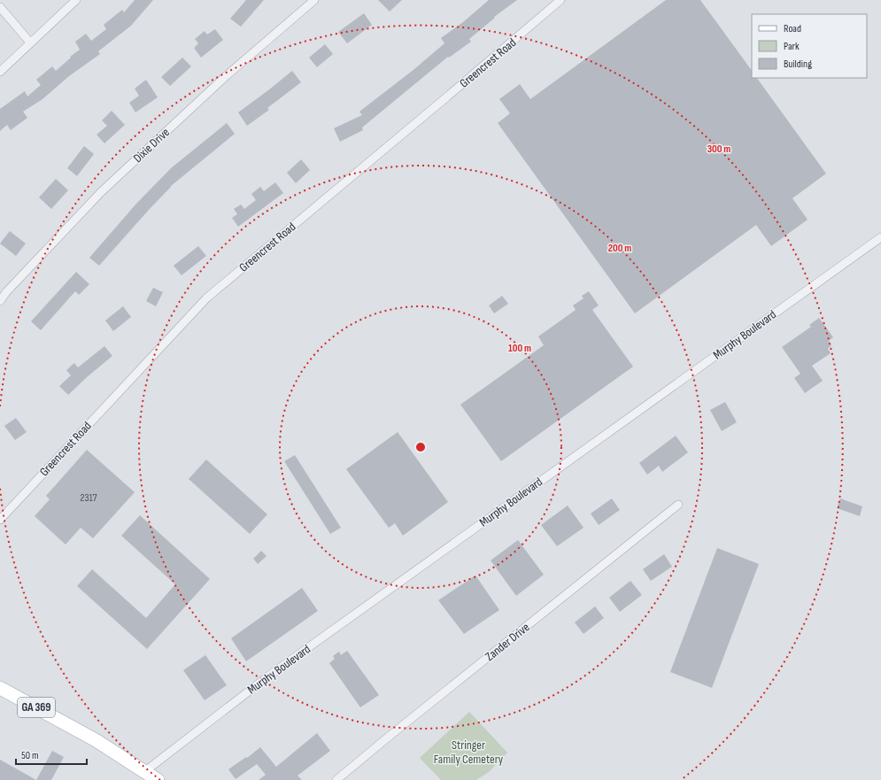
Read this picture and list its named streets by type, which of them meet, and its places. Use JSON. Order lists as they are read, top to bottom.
{
  "streets": {
    "main road": ["GA 369"],
    "street": [
      "Greencrest Road",
      "Dixie Drive",
      "Murphy Boulevard",
      "Zander Drive"
    ]
  },
  "crossings": [
    ["Murphy Boulevard", "GA 369"]
  ],
  "parks": ["Stringer Family Cemetery"],
  "house_numbers": ["2317"],
  "legend": ["Road", "Park", "Building"],
  "scale_bar": "50 m",
  "rings": ["300 m", "200 m", "100 m"]
}
